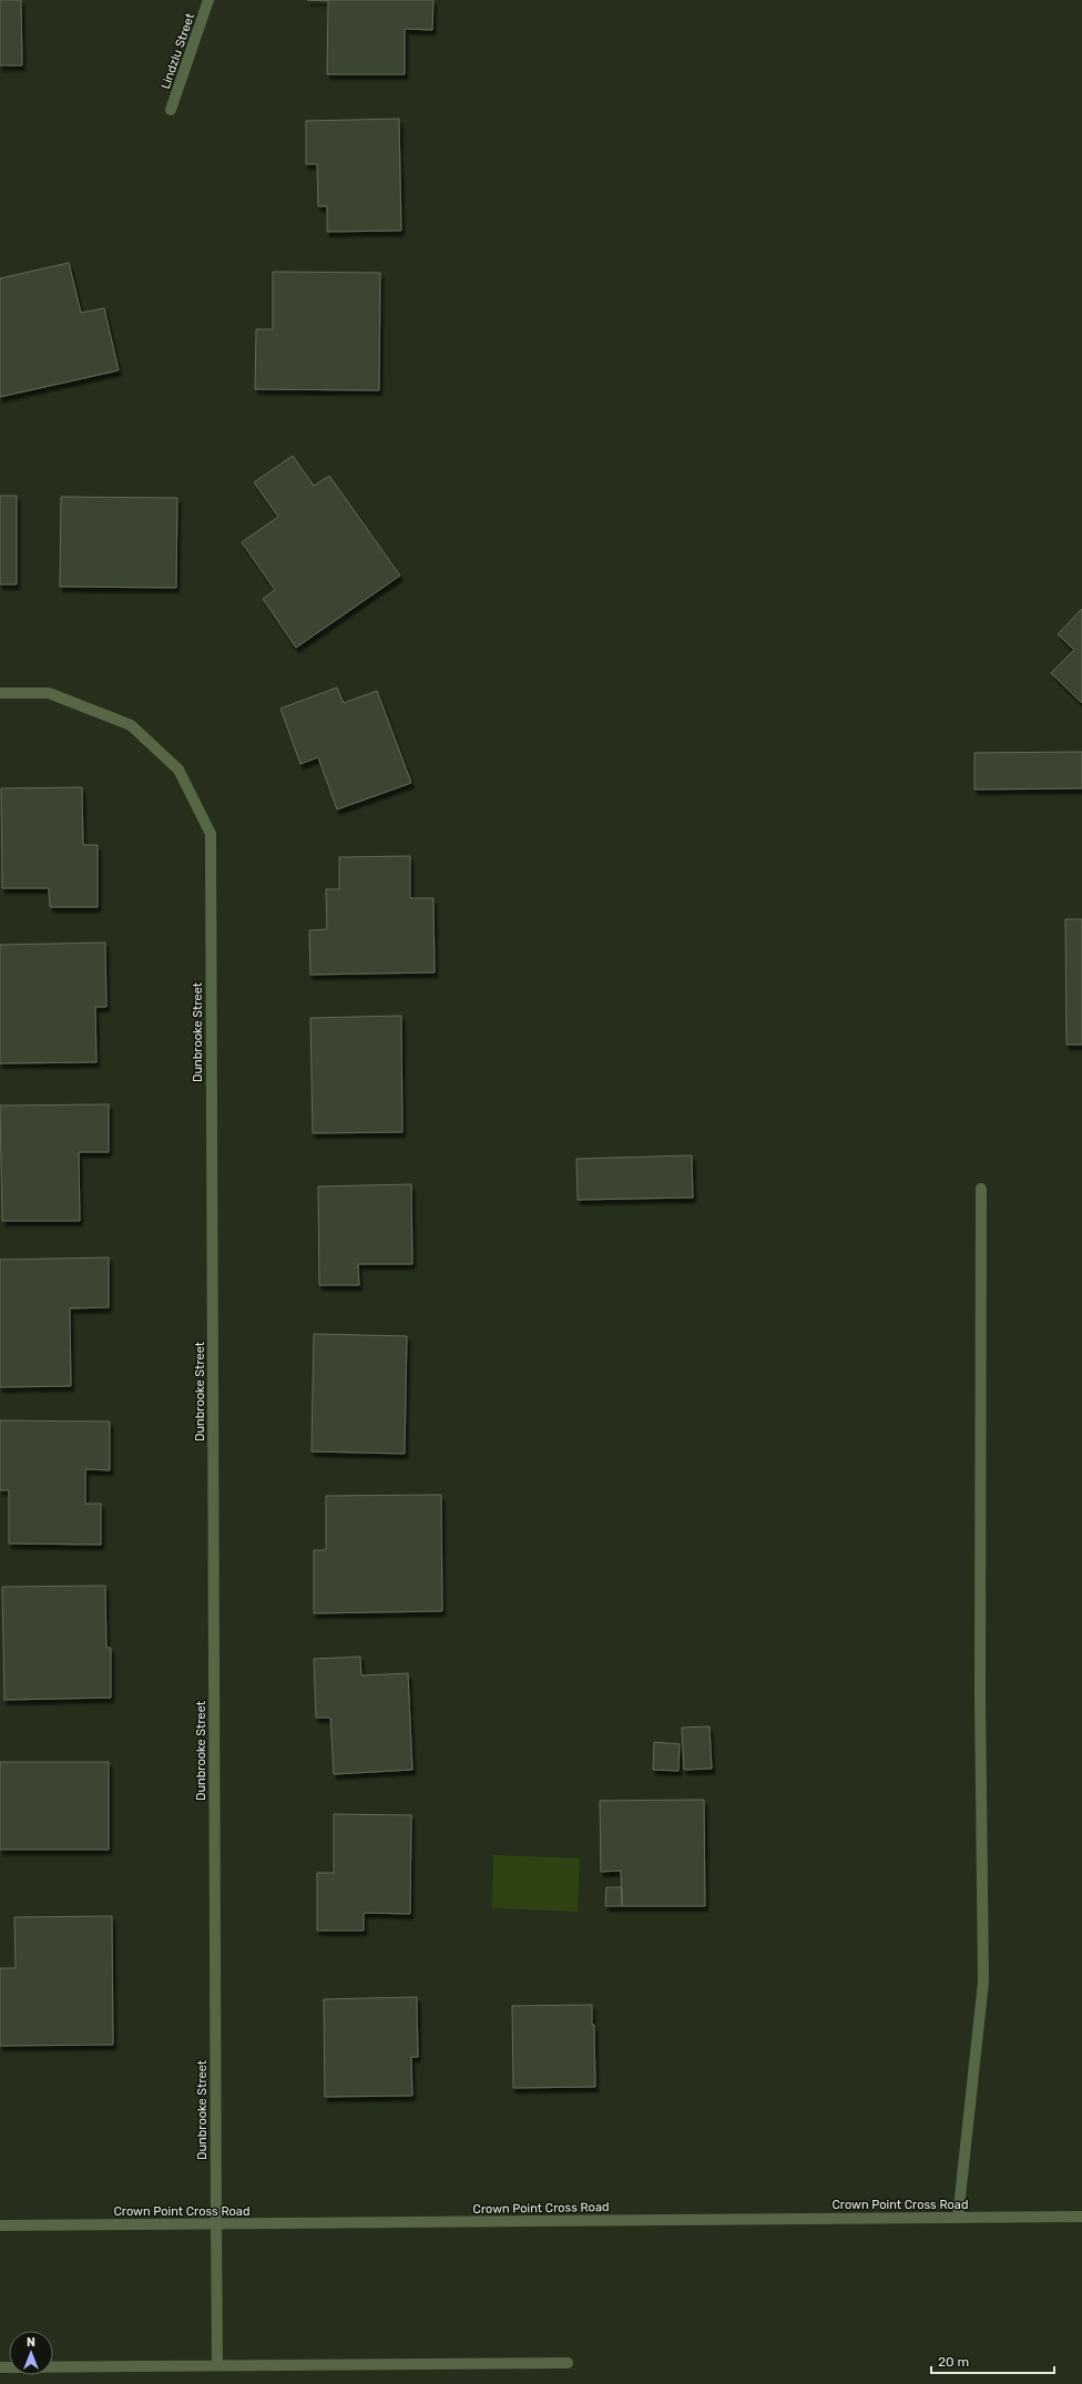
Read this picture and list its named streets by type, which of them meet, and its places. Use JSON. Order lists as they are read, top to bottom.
{
  "streets": {
    "street": ["Lindzlu Street", "Dunbrooke Street", "Crown Point Cross Road"]
  },
  "crossings": [
    ["Dunbrooke Street", "Crown Point Cross Road"]
  ],
  "scale_bar": "20 m",
  "north": "top"
}
